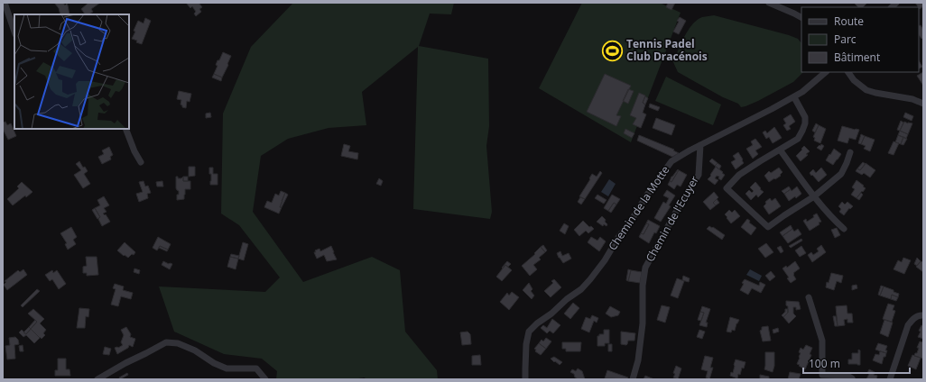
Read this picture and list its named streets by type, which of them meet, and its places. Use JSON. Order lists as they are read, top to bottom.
{
  "streets": {
    "street": ["Chemin de la Motte", "Chemin de l'Ecuyer"]
  },
  "crossings": [
    ["Chemin de la Motte", "Chemin de l'Ecuyer"]
  ],
  "places": {
    "sports": ["Tennis Padel Club Dracénois"]
  },
  "legend": ["Route", "Parc", "Bâtiment"],
  "scale_bar": "100 m"
}
